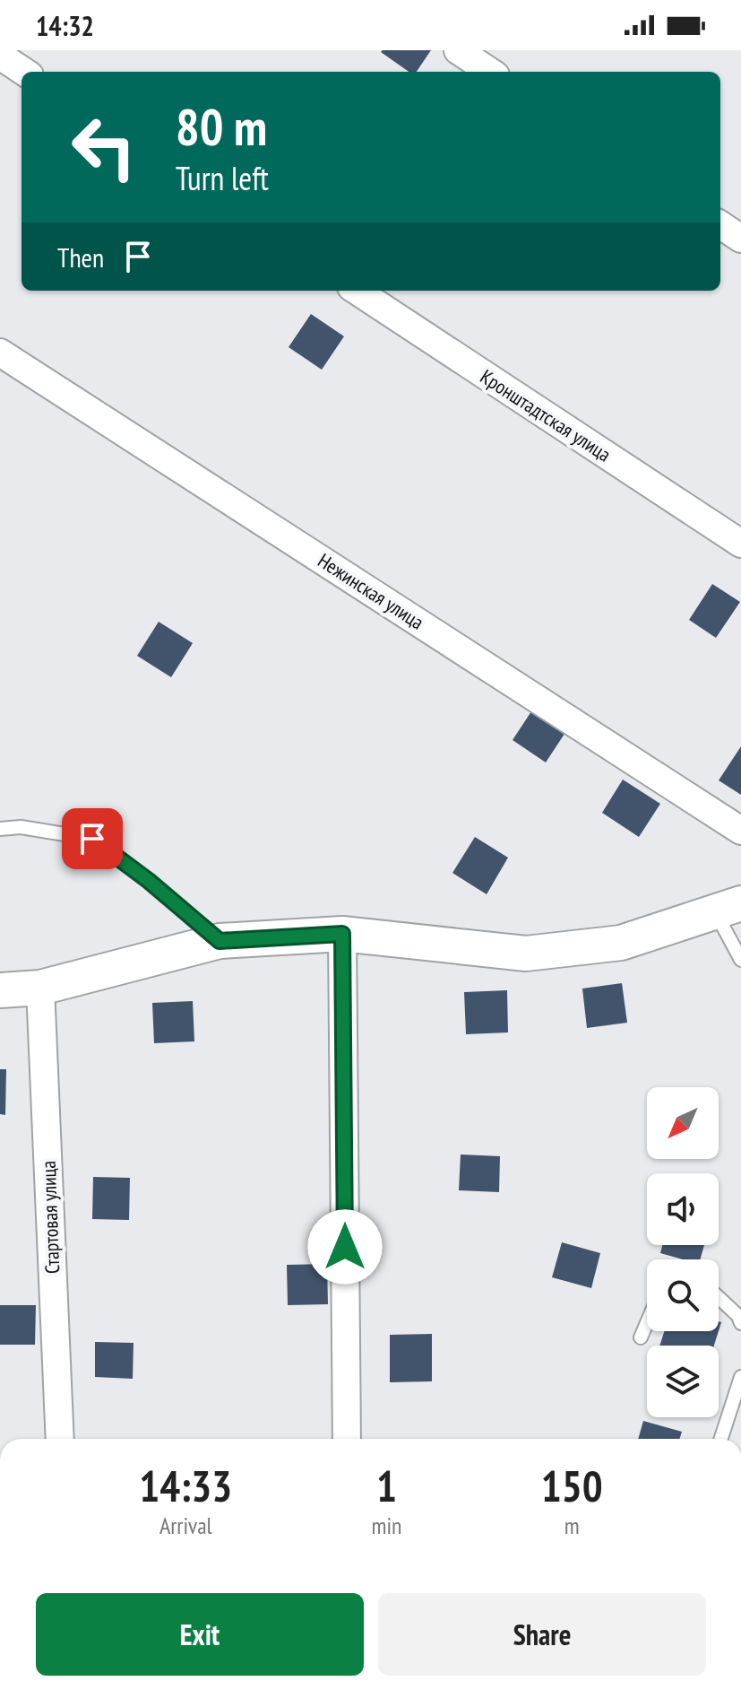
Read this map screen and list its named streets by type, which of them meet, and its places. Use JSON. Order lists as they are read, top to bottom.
{
  "streets": {
    "street": ["Кронштадтская улица", "Нежинская улица", "Стартовая улица"]
  },
  "north": "bottom left",
  "page": {
    "status": "14:32",
    "turn": ["80 m", "Turn left"],
    "then": "Then",
    "eta": [
      "14:33",
      "Arrival",
      "1",
      "min",
      "150",
      "m"
    ],
    "buttons": ["Exit", "Share"]
  }
}
